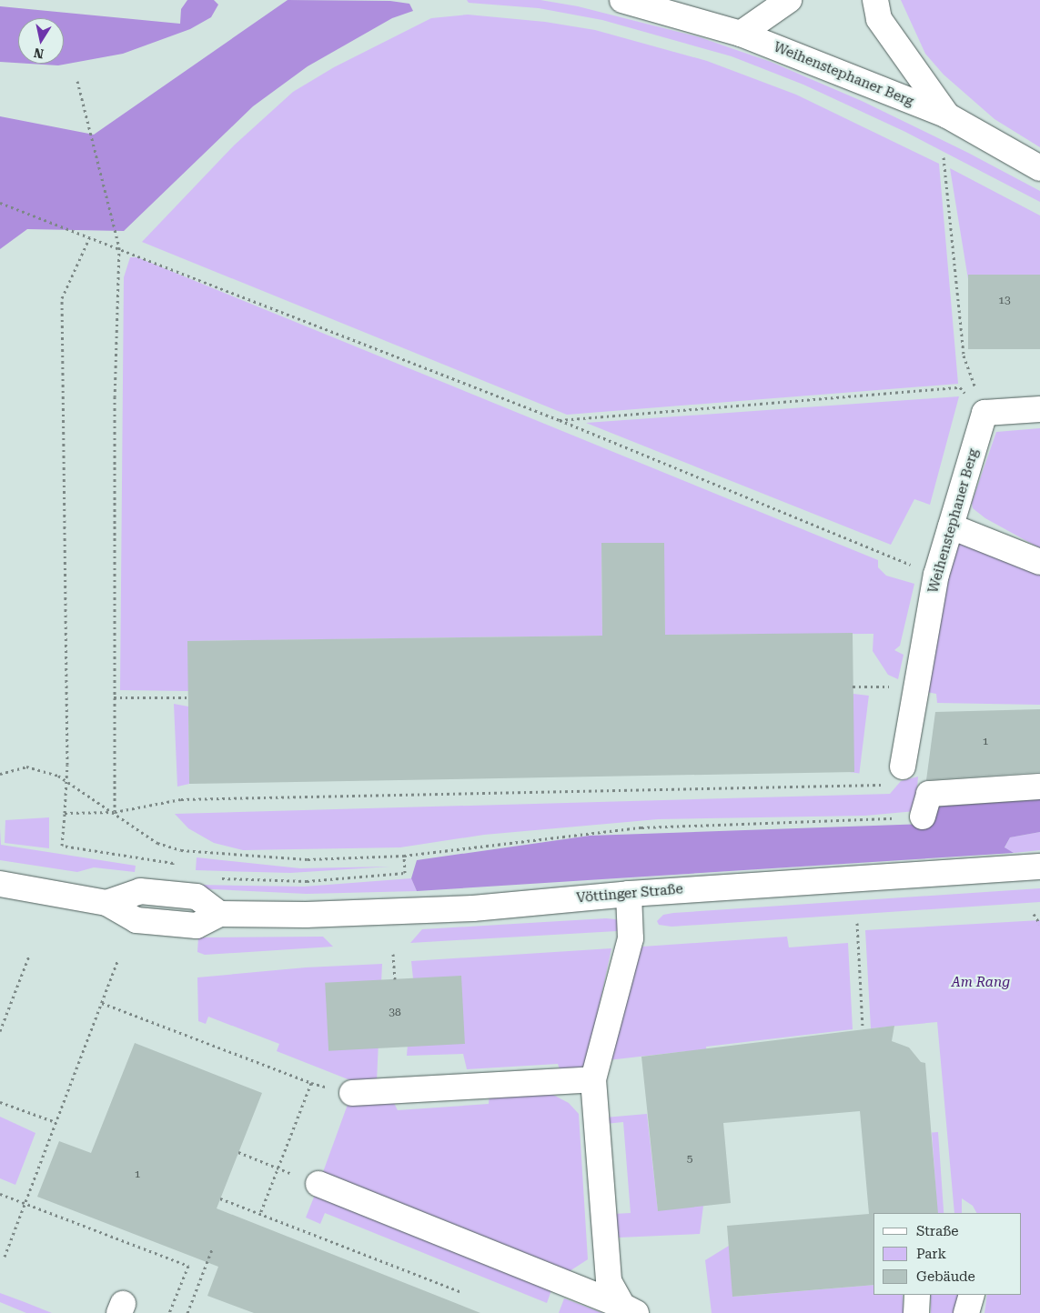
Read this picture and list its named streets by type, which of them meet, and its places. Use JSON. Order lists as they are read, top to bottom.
{
  "streets": {
    "main road": ["Weihenstephaner Berg", "Vöttinger Straße"]
  },
  "parks": ["Am Rang"],
  "house_numbers": [
    "13",
    "1",
    "38",
    "5",
    "1"
  ],
  "legend": ["Straße", "Park", "Gebäude"],
  "north": "bottom"
}
